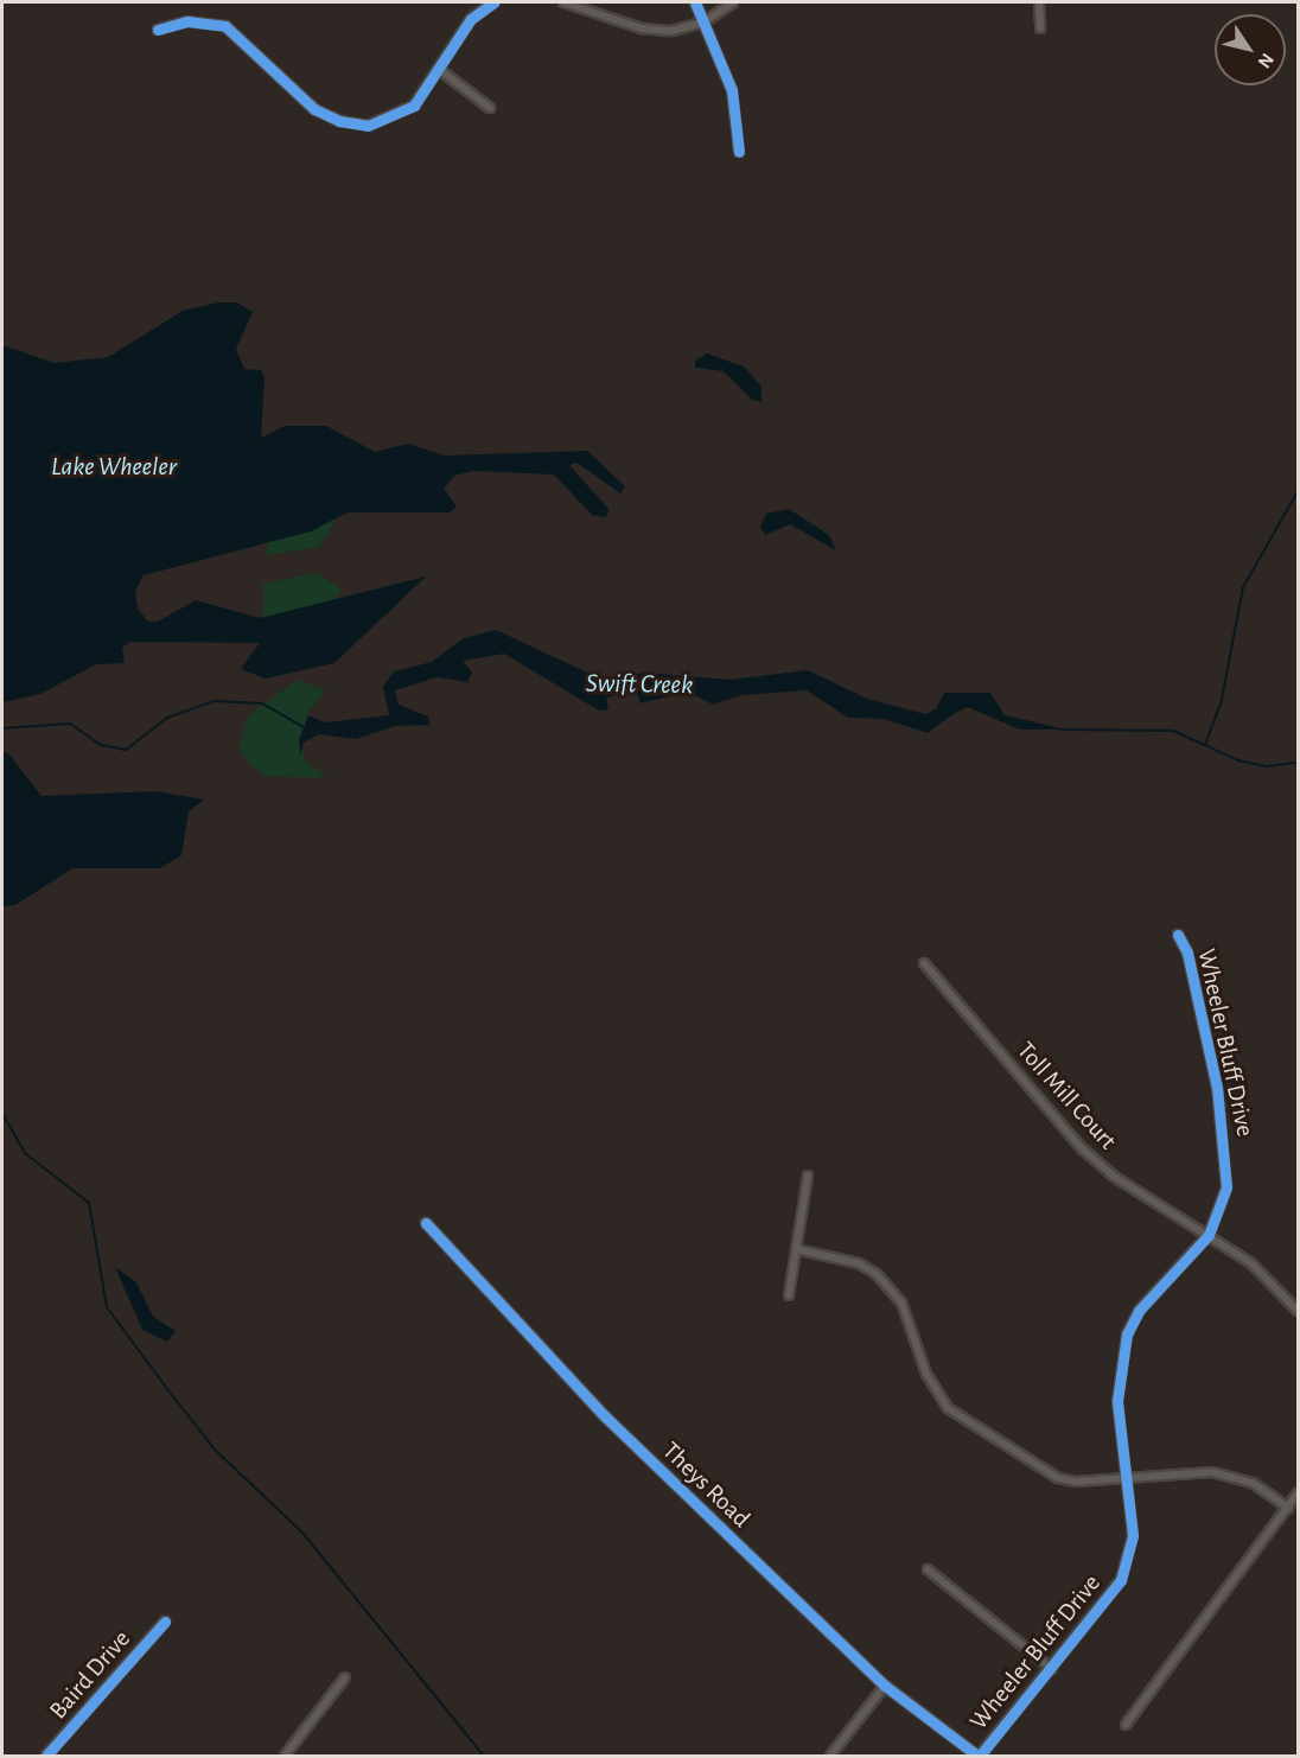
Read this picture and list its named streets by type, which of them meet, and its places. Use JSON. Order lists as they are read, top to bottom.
{
  "streets": {
    "street": [
      "Wheeler Bluff Drive",
      "Toll Mill Court",
      "Theys Road",
      "Baird Drive"
    ]
  },
  "crossings": [
    ["Wheeler Bluff Drive", "Toll Mill Court"],
    ["Wheeler Bluff Drive", "Theys Road"]
  ],
  "water": ["Lake Wheeler", "Swift Creek"],
  "north": "bottom right"
}
